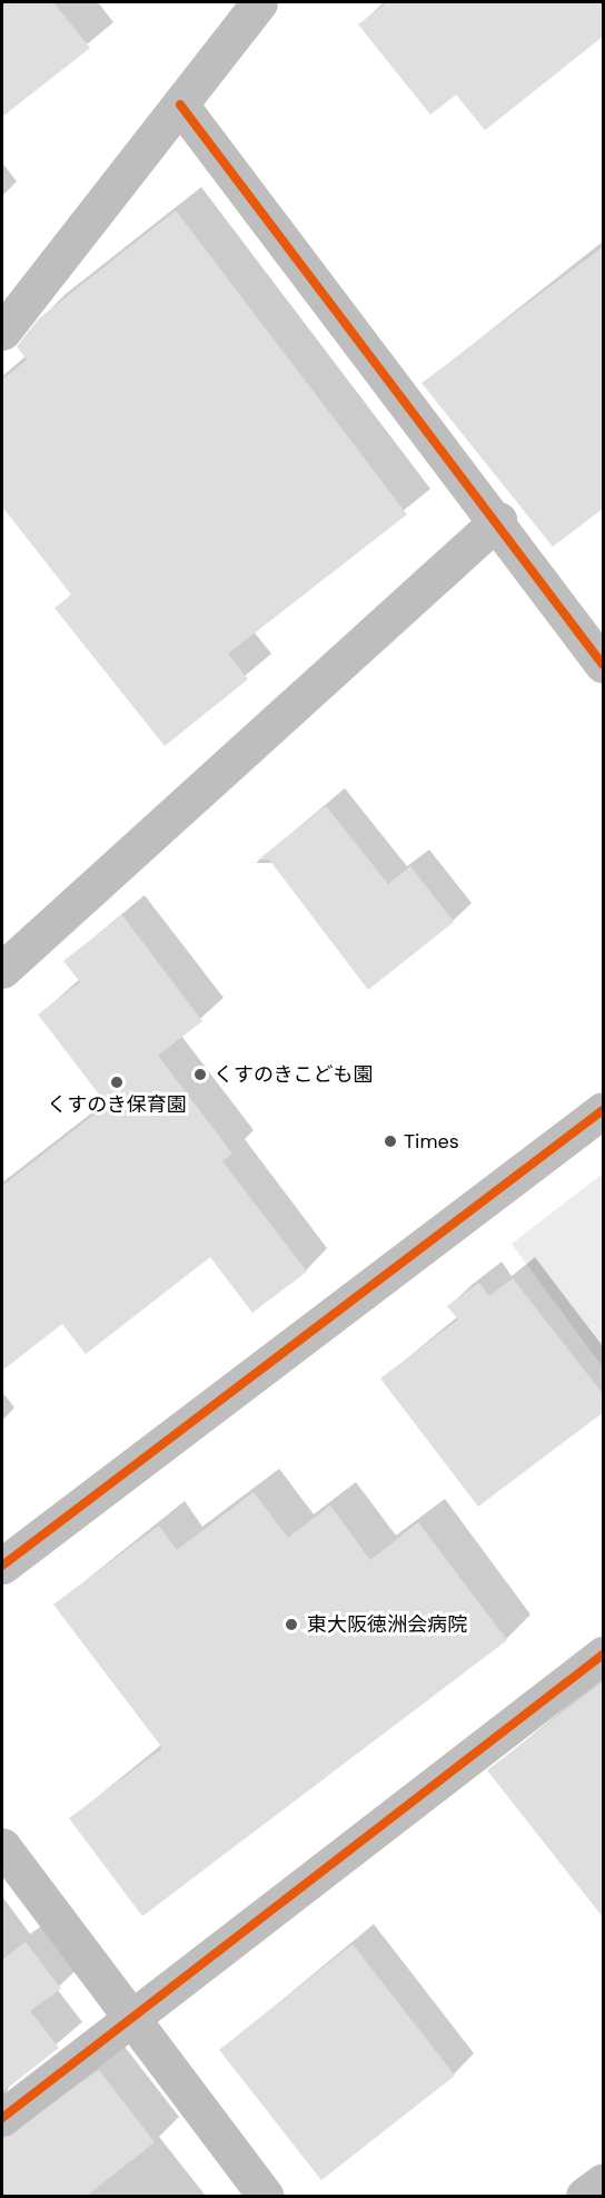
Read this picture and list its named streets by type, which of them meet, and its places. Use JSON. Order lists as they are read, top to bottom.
{
  "places": [
    "くすのきこども園",
    "くすのき保育園",
    "Times",
    "東大阪徳洲会病院"
  ]
}
